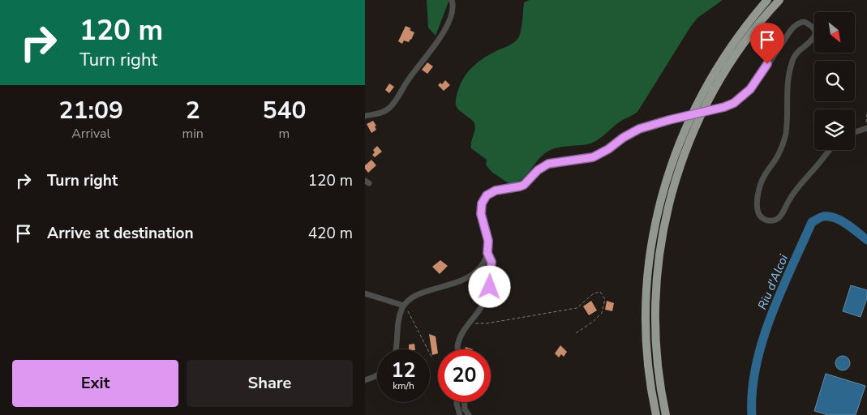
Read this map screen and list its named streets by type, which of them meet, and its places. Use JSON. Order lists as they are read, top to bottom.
{
  "water": ["Riu d'Alcoi"],
  "north": "bottom right",
  "page": {
    "turn": ["120 m", "Turn right"],
    "eta": [
      "21:09",
      "Arrival",
      "2",
      "min",
      "540",
      "m"
    ],
    "list": [
      {
        "name": "Turn right",
        "value": "120 m"
      },
      {
        "name": "Arrive at destination",
        "value": "420 m"
      }
    ],
    "speed": "12 km/h",
    "limit": "20",
    "buttons": ["Exit", "Share"]
  }
}
